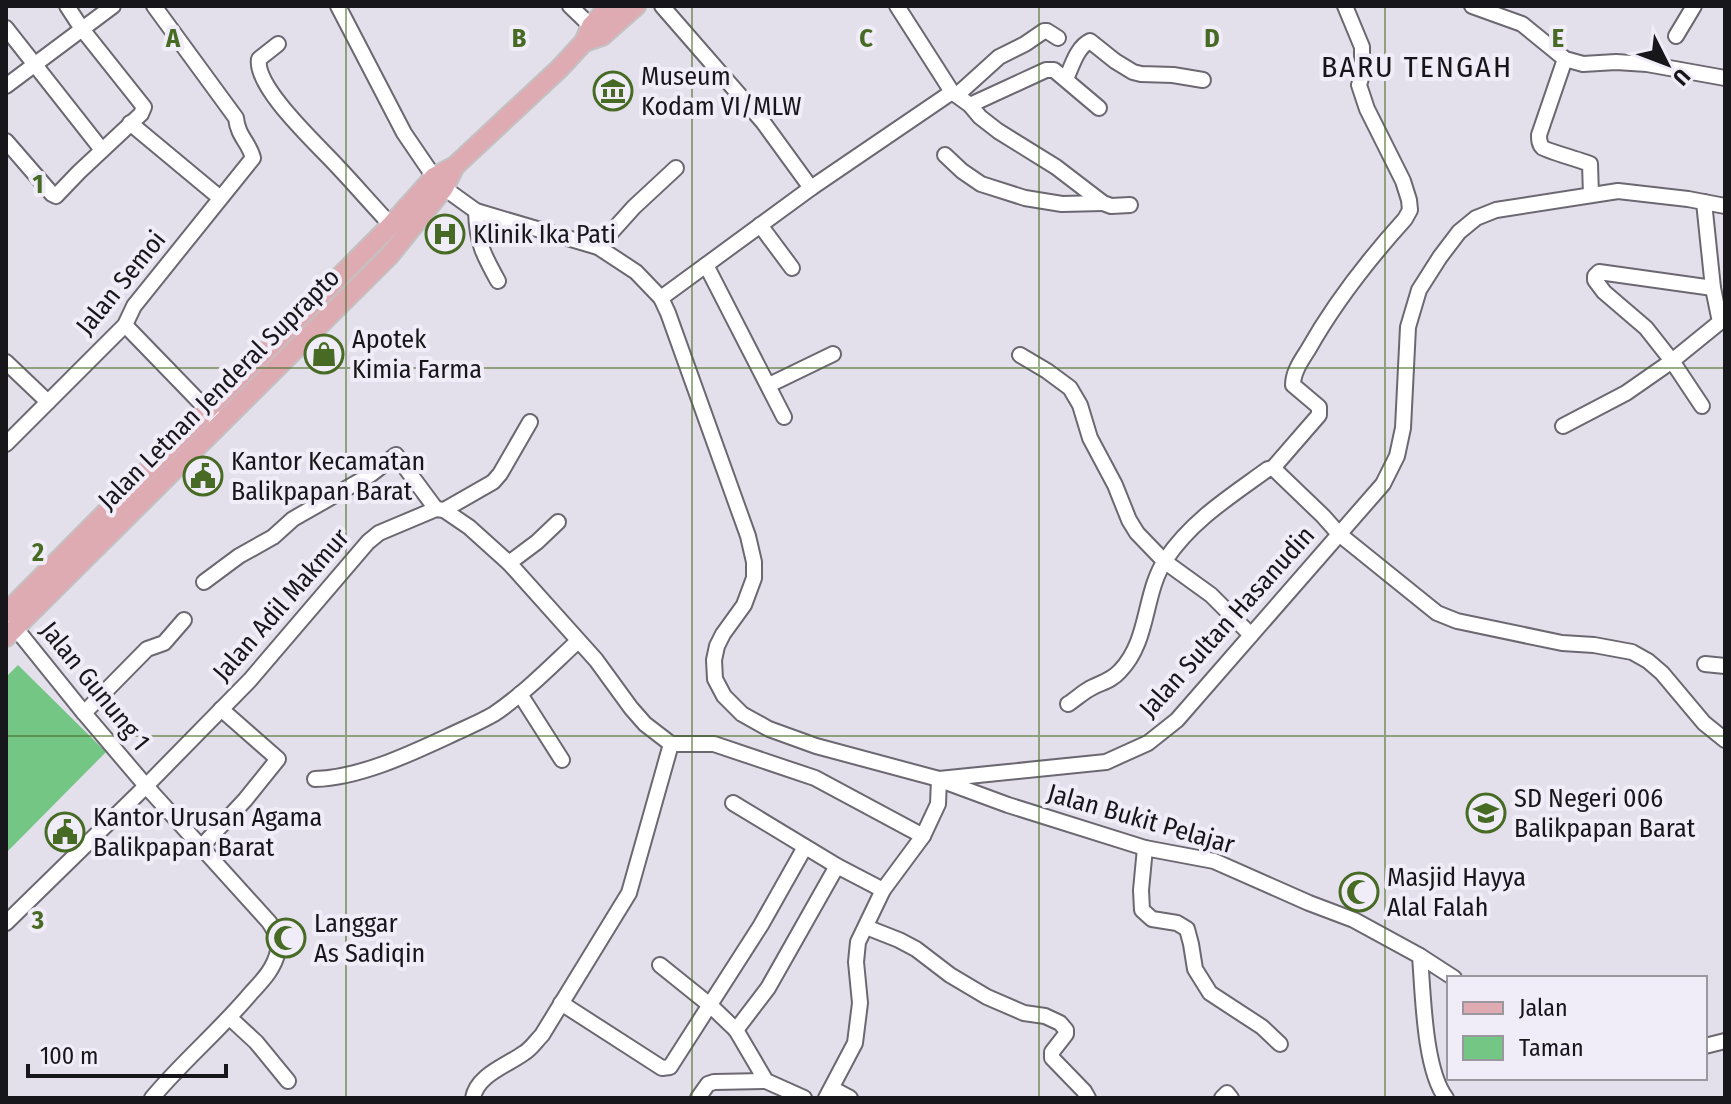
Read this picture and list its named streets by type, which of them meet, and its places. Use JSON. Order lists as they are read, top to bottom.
{
  "streets": {
    "main road": ["Jalan Letnan Jenderal Suprapto"],
    "street": [
      "Jalan Semoi",
      "Jalan Adil Makmur",
      "Jalan Sultan Hasanudin",
      "Jalan Gunung 1",
      "Jalan Bukit Pelajar"
    ]
  },
  "crossings": [
    ["Jalan Letnan Jenderal Suprapto", "Jalan Sultan Hasanudin"],
    ["Jalan Letnan Jenderal Suprapto", "Jalan Gunung 1"],
    ["Jalan Adil Makmur", "Jalan Gunung 1"],
    ["Jalan Sultan Hasanudin", "Jalan Bukit Pelajar"]
  ],
  "districts": ["BARU TENGAH"],
  "places": {
    "museum": ["Museum Kodam VI/MLW"],
    "hospital": ["Klinik Ika Pati"],
    "shop": ["Apotek Kimia Farma"],
    "public building": ["Kantor Kecamatan Balikpapan Barat", "Kantor Urusan Agama Balikpapan Barat"],
    "school or university": ["SD Negeri 006 Balikpapan Barat"],
    "mosque": ["Masjid Hayya Alal Falah", "Langgar As Sadiqin"]
  },
  "legend": ["Jalan", "Taman"],
  "scale_bar": "100 m",
  "north": "bottom right",
  "grid": {
    "columns": [
      "A",
      "B",
      "C",
      "D",
      "E"
    ],
    "rows": ["1", "2", "3"]
  }
}
